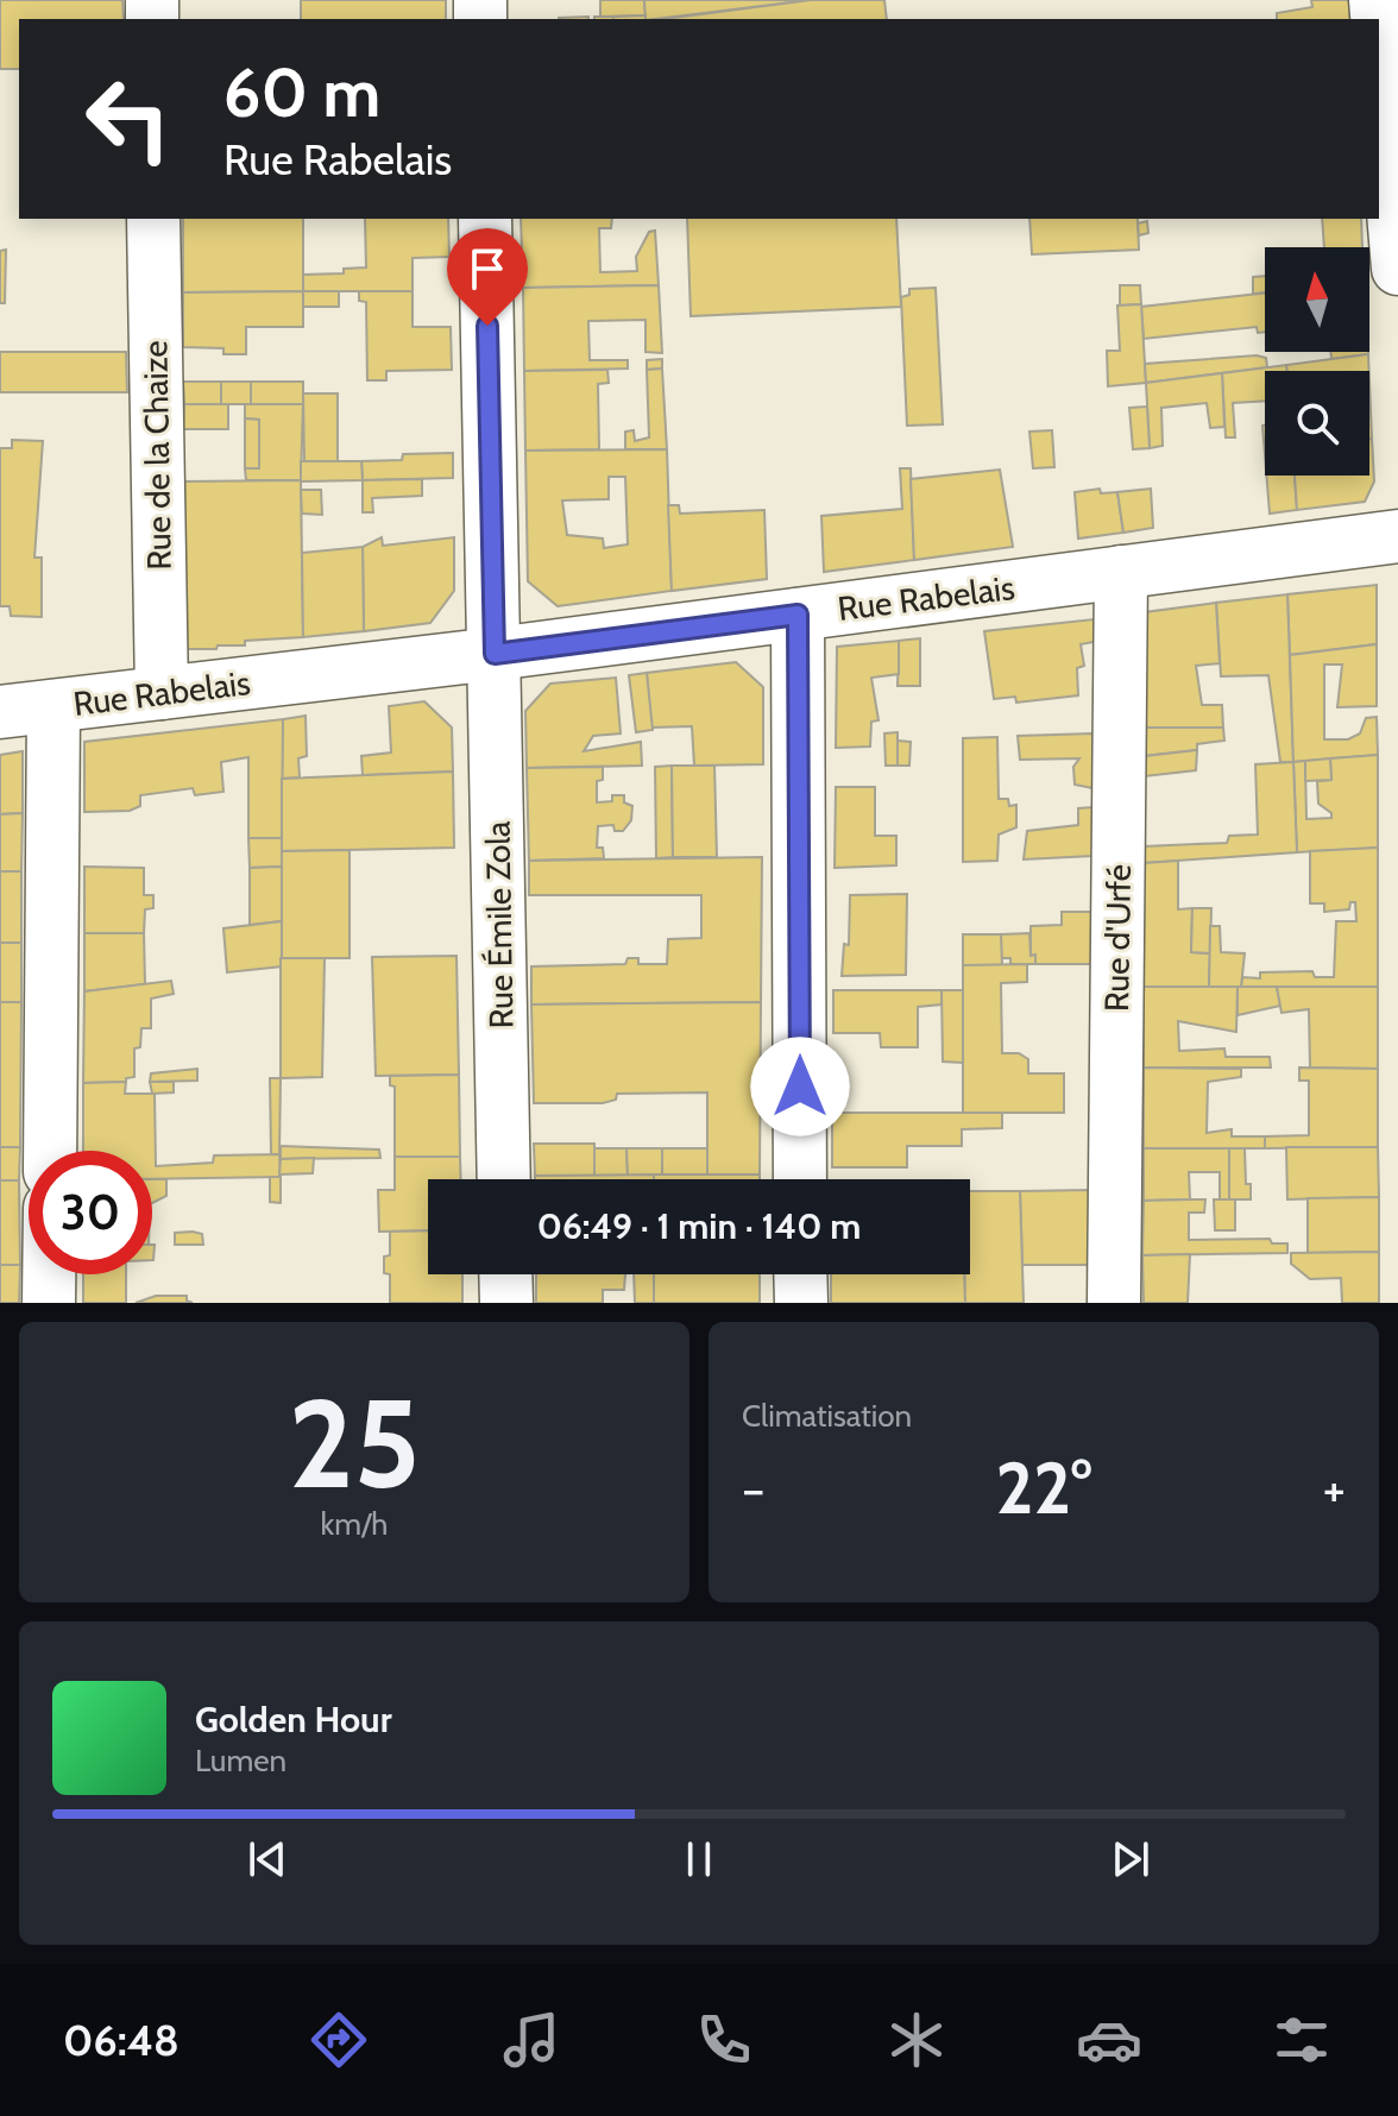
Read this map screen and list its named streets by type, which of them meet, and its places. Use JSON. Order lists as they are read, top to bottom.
{
  "streets": {
    "street": [
      "Rue de la Chaize",
      "Rue Rabelais",
      "Rue Émile Zola",
      "Rue d'Urfé"
    ]
  },
  "crossings": [
    ["Rue de la Chaize", "Rue Rabelais"],
    ["Rue Rabelais", "Rue Émile Zola"],
    ["Rue Rabelais", "Rue d'Urfé"]
  ],
  "north": "top",
  "page": {
    "turn": ["60 m", "Rue Rabelais"],
    "limit": "30",
    "trip": "06:49 · 1 min · 140 m",
    "tile": [
      ["25", "km/h"],
      "Climatisation"
    ],
    "heat": ["−", "22°", "+"],
    "song": ["Golden Hour", "Lumen"],
    "tabs": "06:48"
  }
}
